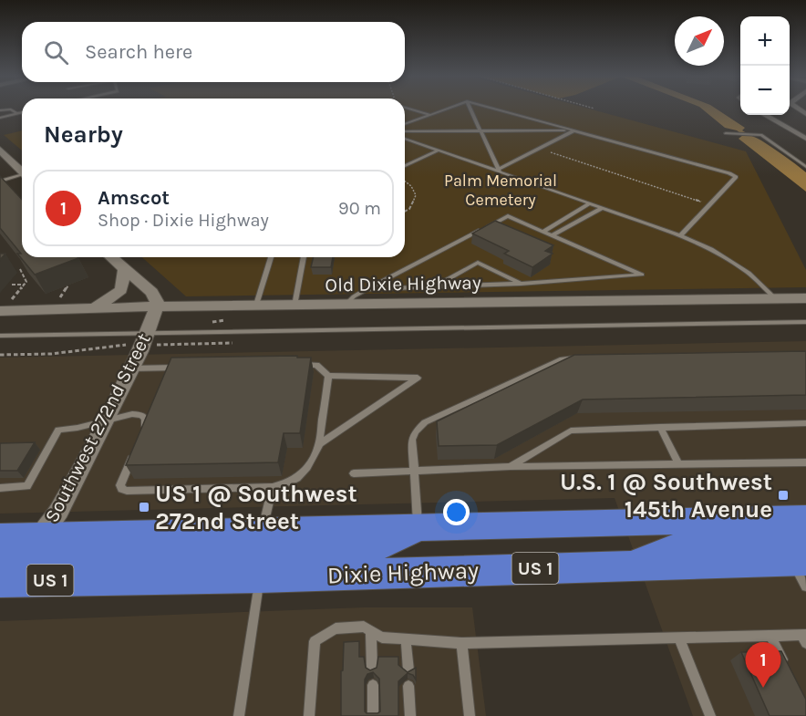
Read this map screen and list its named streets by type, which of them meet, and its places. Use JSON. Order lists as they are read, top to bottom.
{
  "streets": {
    "highway": ["US 1", "Dixie Highway"],
    "street": ["Old Dixie Highway", "Southwest 272nd Street"]
  },
  "crossings": [
    ["Old Dixie Highway", "Southwest 272nd Street"],
    ["Southwest 272nd Street", "US 1"]
  ],
  "parks": ["Palm Memorial Cemetery"],
  "places": {
    "transit": ["U.S. 1 @ Southwest 145th Avenue", "US 1 @ Southwest 272nd Street"]
  },
  "north": "top right",
  "page": {
    "map_buttons": ["+", "−"],
    "search": "Search here",
    "heading": "Nearby",
    "list": [
      {
        "mark": "1",
        "name": "Amscot",
        "note": "Shop · Dixie Highway",
        "value": "90 m"
      }
    ],
    "pins": "1"
  }
}
